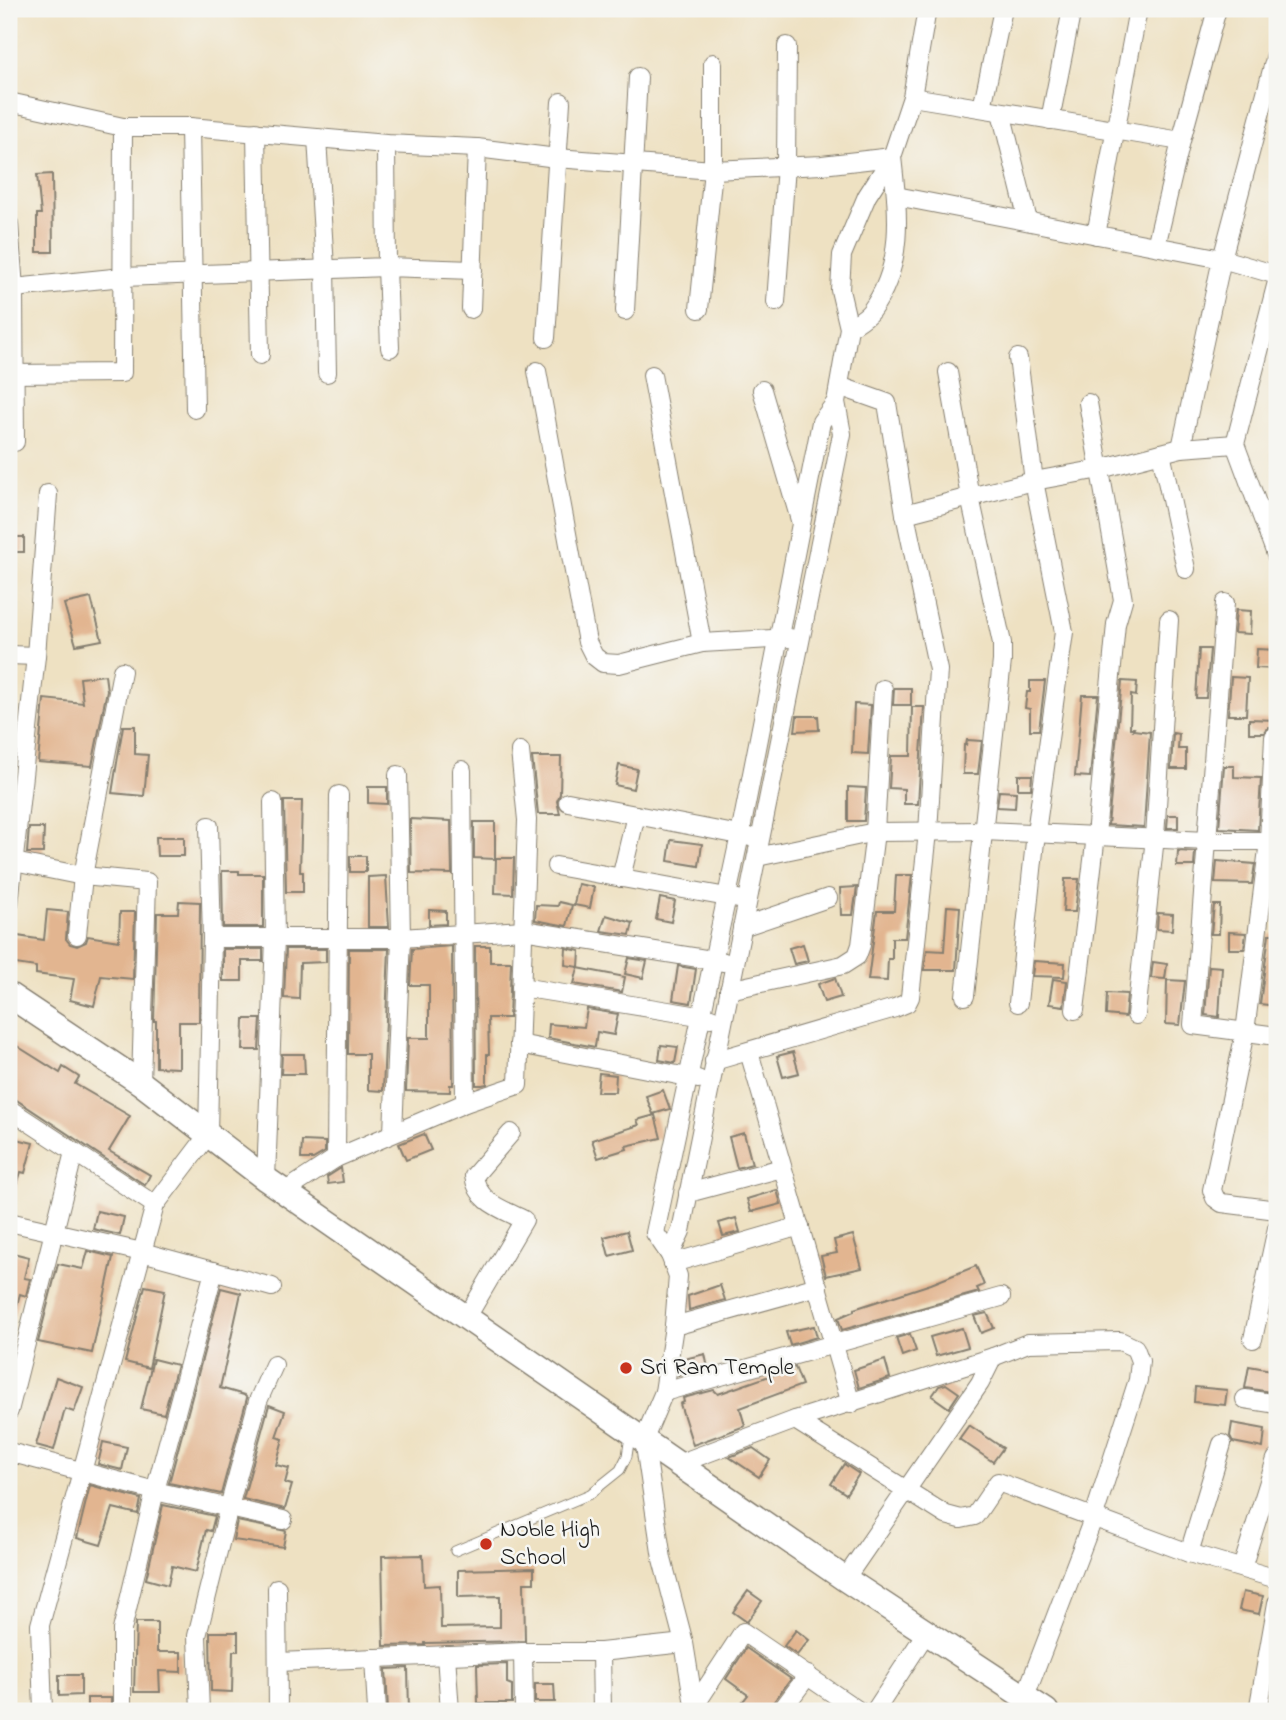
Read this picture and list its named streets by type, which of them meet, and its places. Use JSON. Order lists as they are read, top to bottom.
{
  "places": ["Sri Ram Temple", "Noble High School"]
}
